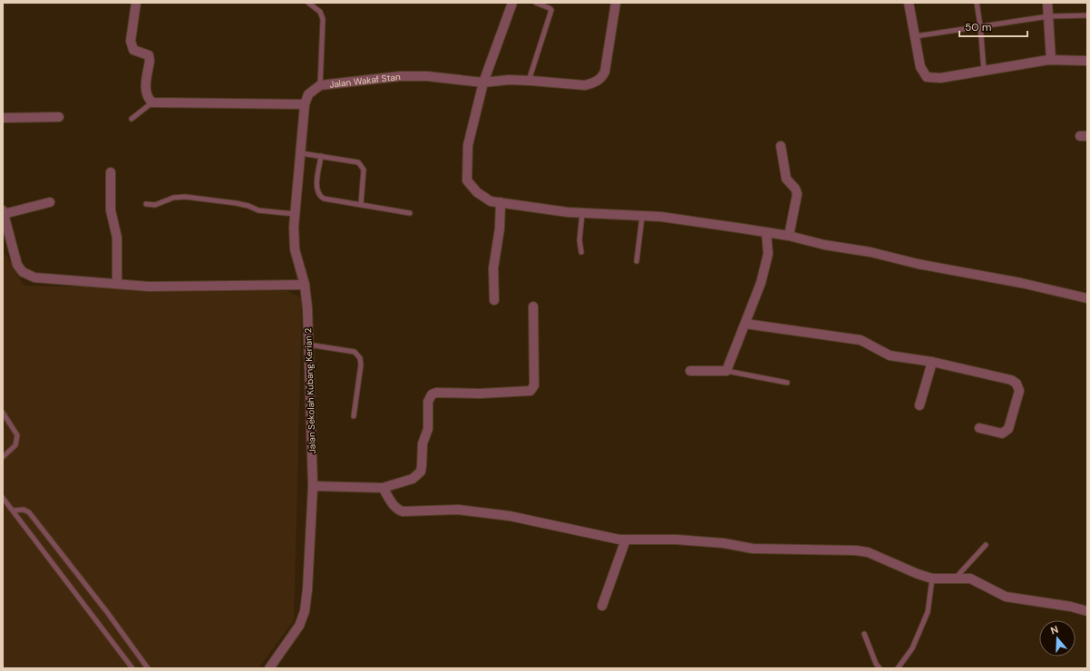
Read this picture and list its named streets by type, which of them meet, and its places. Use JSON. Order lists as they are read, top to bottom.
{
  "streets": {
    "street": ["Jalan Wakaf Stan", "Jalan Sekolah Kubang Kerian 2"]
  },
  "crossings": [
    ["Jalan Wakaf Stan", "Jalan Sekolah Kubang Kerian 2"]
  ],
  "scale_bar": "50 m",
  "north": "top"
}
